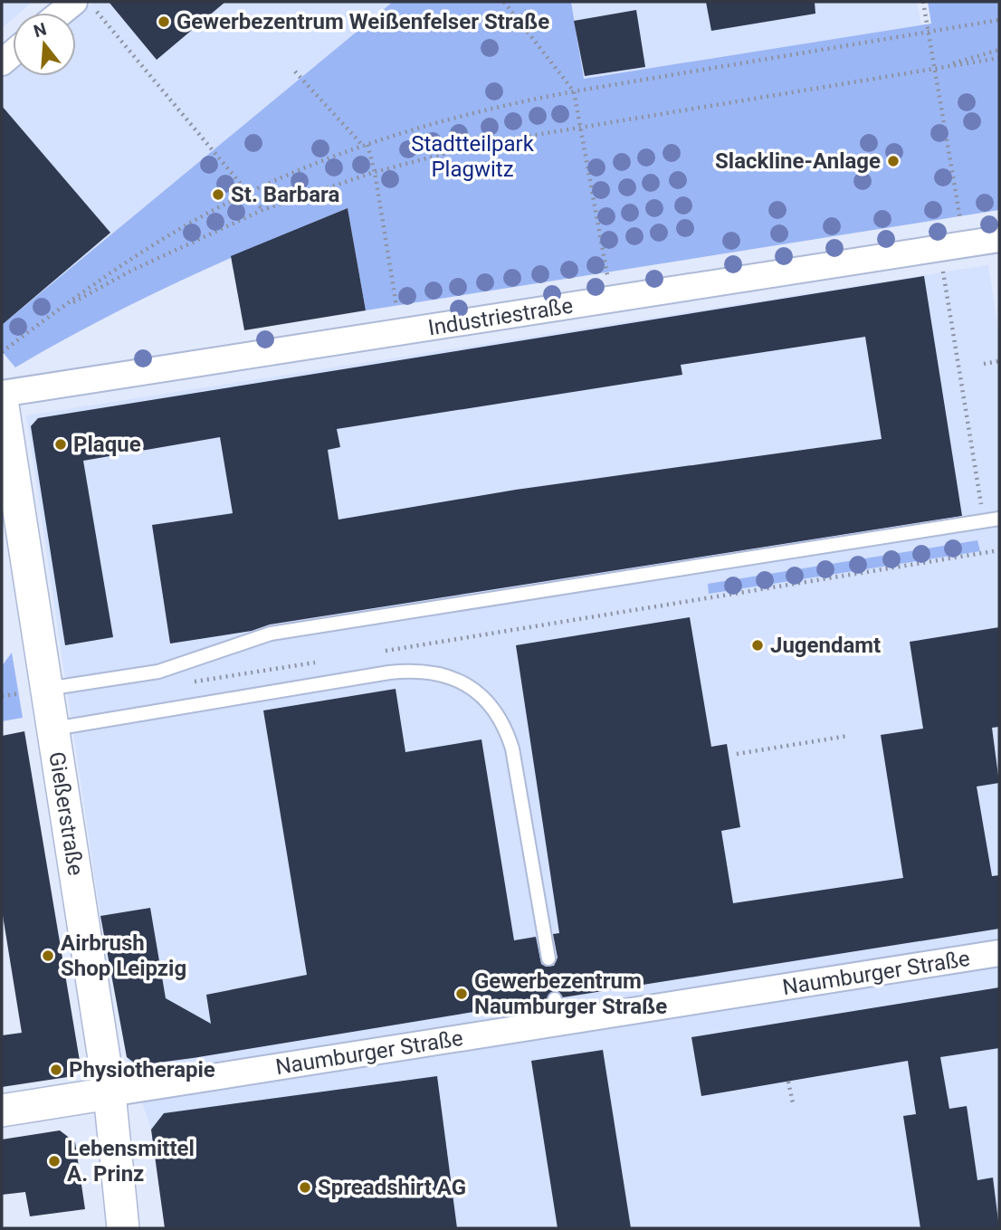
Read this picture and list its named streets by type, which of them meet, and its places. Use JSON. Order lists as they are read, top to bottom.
{
  "streets": {
    "street": ["Industriestraße", "Gießerstraße", "Naumburger Straße"]
  },
  "crossings": [
    ["Gießerstraße", "Naumburger Straße"]
  ],
  "parks": ["Stadtteilpark Plagwitz"],
  "places": [
    "Gewerbezentrum Weißenfelser Straße",
    "Slackline-Anlage",
    "St. Barbara",
    "Plaque",
    "Jugendamt",
    "Airbrush Shop Leipzig",
    "Gewerbezentrum Naumburger Straße",
    "Physiotherapie",
    "Lebensmittel A. Prinz",
    "Spreadshirt AG"
  ],
  "north": "top"
}
